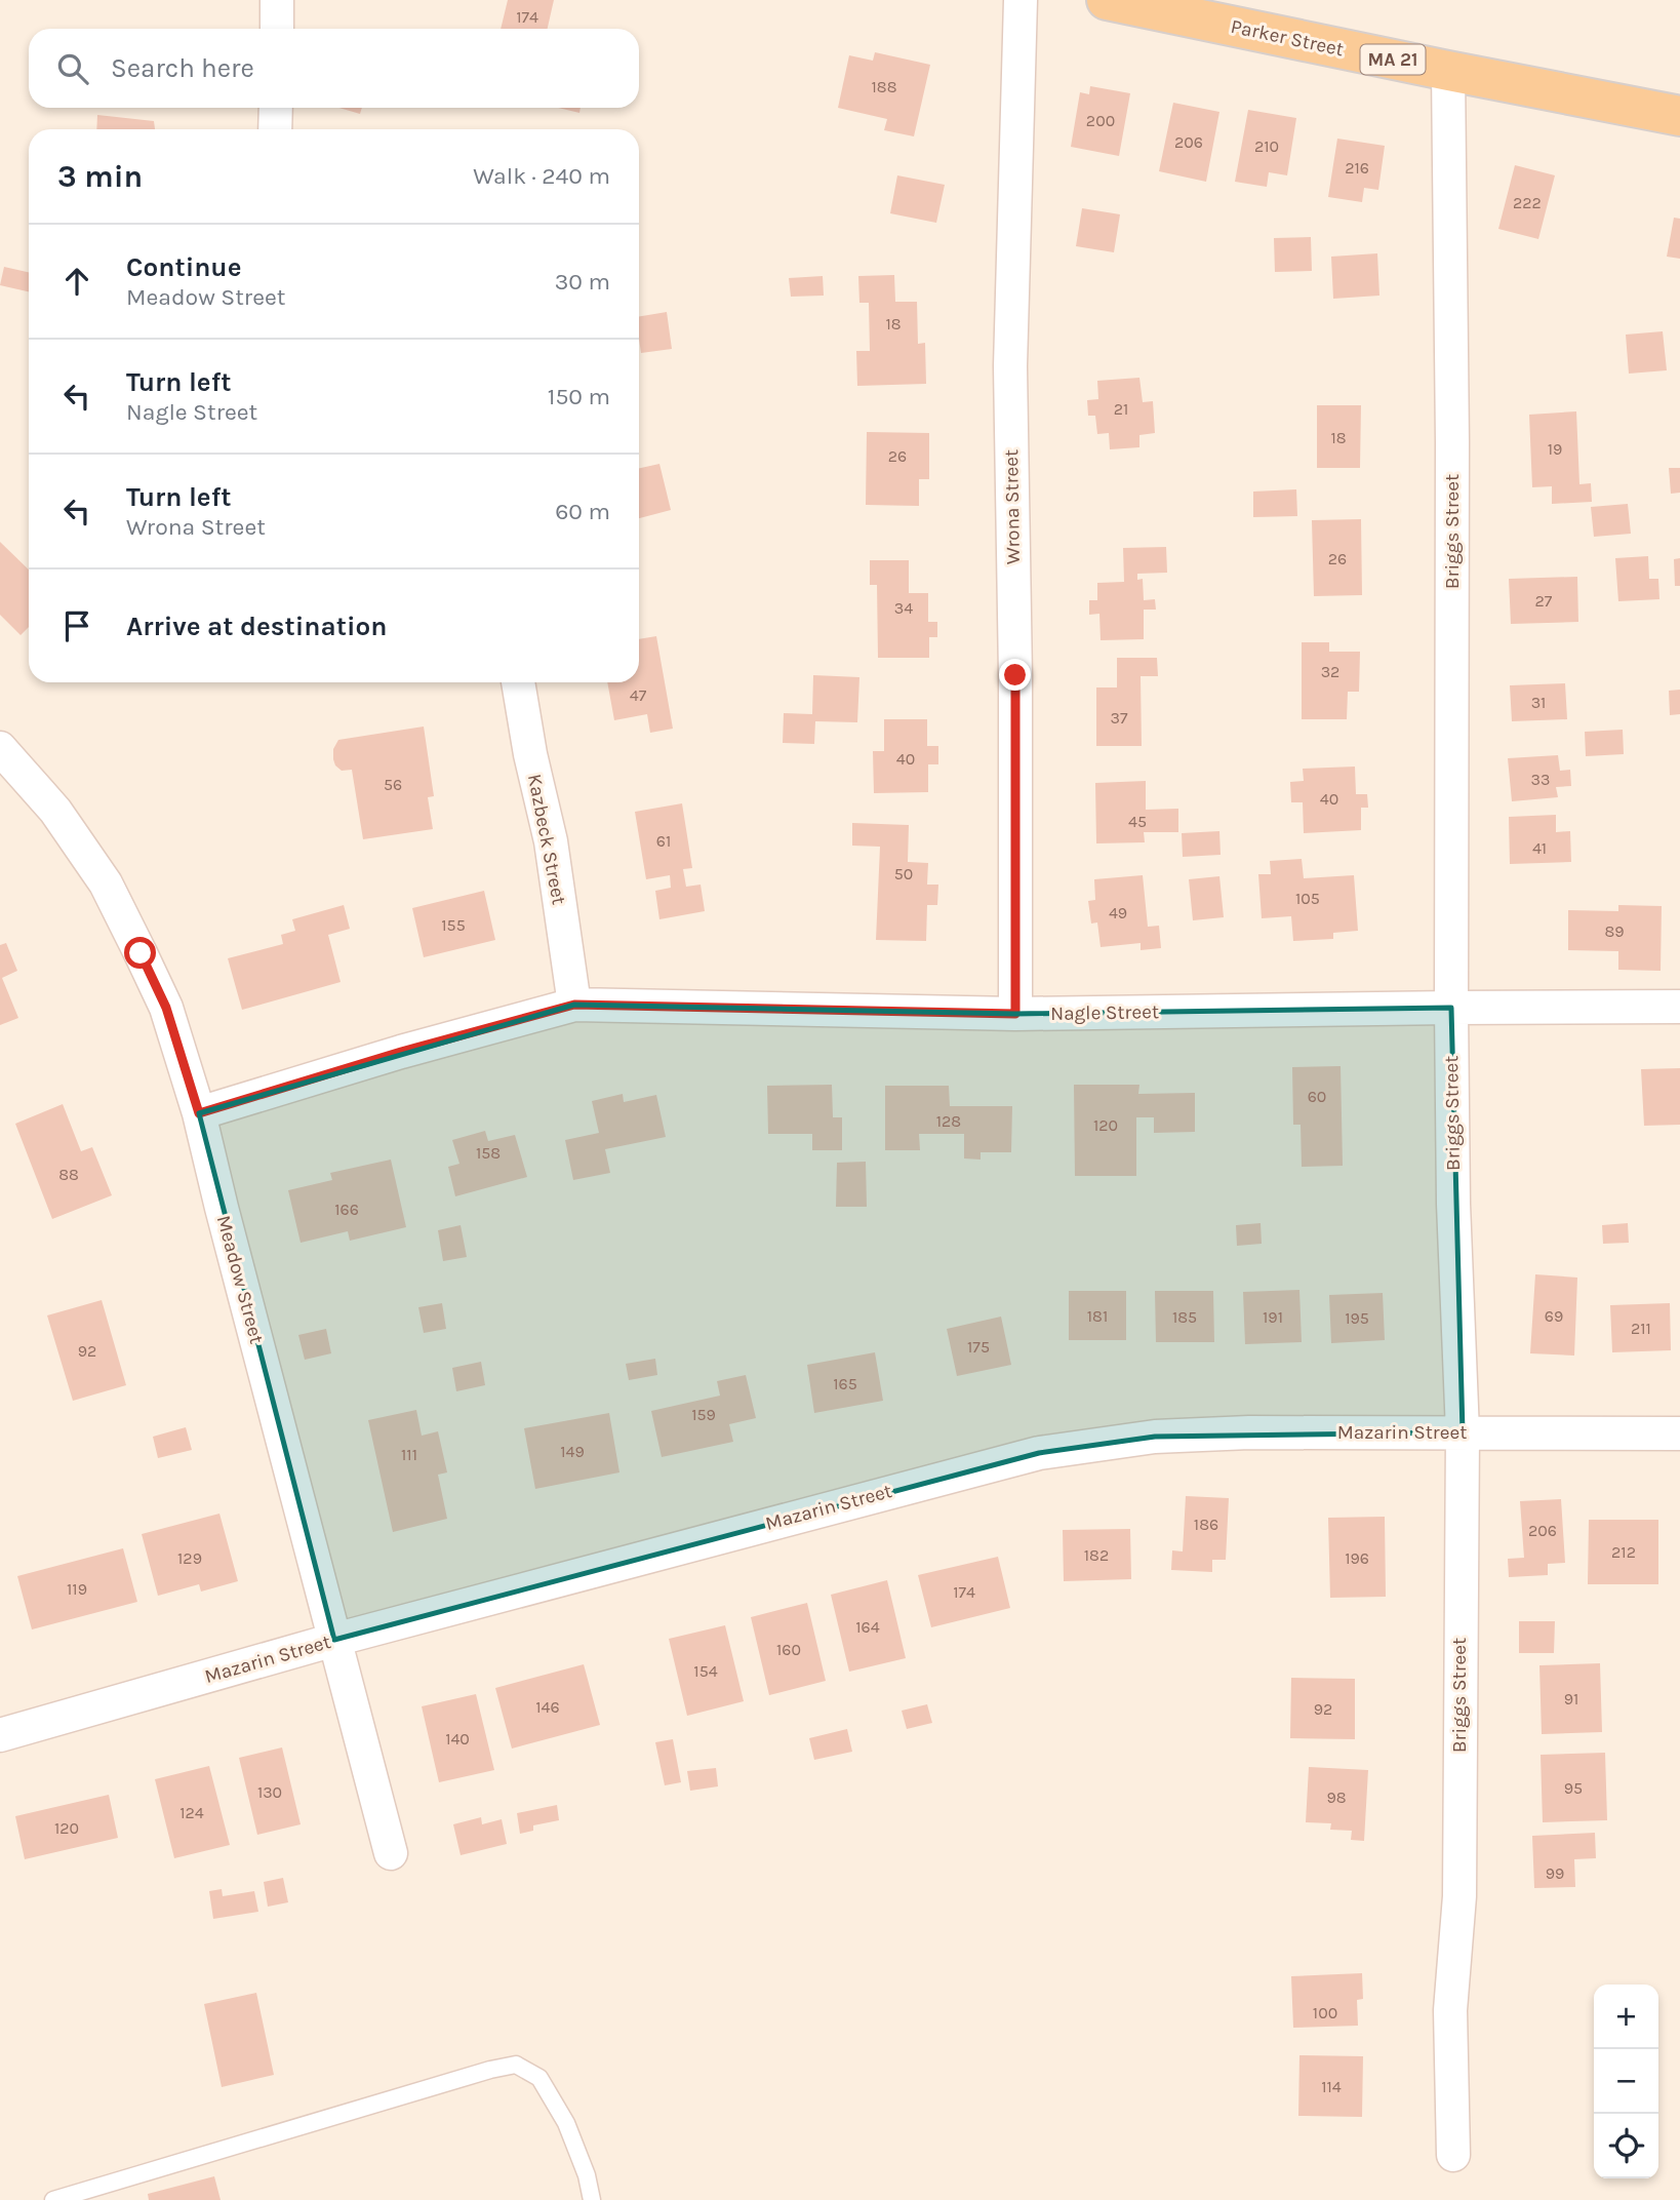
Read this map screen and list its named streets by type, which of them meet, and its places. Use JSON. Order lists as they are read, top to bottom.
{
  "streets": {
    "main road": ["Parker Street", "MA 21"],
    "street": [
      "Wrona Street",
      "Briggs Street",
      "Kazbeck Street",
      "Nagle Street",
      "Meadow Street",
      "Mazarin Street"
    ]
  },
  "crossings": [
    ["Parker Street", "Briggs Street"],
    ["Wrona Street", "Nagle Street"],
    ["Briggs Street", "Nagle Street"],
    ["Briggs Street", "Mazarin Street"],
    ["Kazbeck Street", "Nagle Street"],
    ["Nagle Street", "Meadow Street"],
    ["Meadow Street", "Mazarin Street"]
  ],
  "house_numbers": [
    "174",
    "188",
    "200",
    "206",
    "210",
    "216",
    "222",
    "18",
    "21",
    "18",
    "19",
    "26",
    "26",
    "27",
    "34",
    "32",
    "47",
    "31",
    "37",
    "40",
    "33",
    "56",
    "40",
    "45",
    "61",
    "41",
    "50",
    "105",
    "49",
    "155",
    "89",
    "60",
    "128",
    "120",
    "158",
    "88",
    "166",
    "181",
    "69",
    "185",
    "191",
    "195",
    "211",
    "175",
    "92",
    "165",
    "159",
    "149",
    "111",
    "186",
    "206",
    "212",
    "182",
    "129",
    "196",
    "119",
    "174",
    "164",
    "160",
    "154",
    "91",
    "146",
    "92",
    "140",
    "95",
    "130",
    "98",
    "124",
    "120",
    "99",
    "100",
    "114"
  ],
  "page": {
    "search": "Search here",
    "heading": ["3 min", "Walk · 240 m"],
    "list": [
      ["Continue", "Meadow Street", "30 m"],
      ["Turn left", "Nagle Street", "150 m"],
      ["Turn left", "Wrona Street", "60 m"],
      "Arrive at destination"
    ],
    "map_buttons": ["+", "−"]
  }
}
